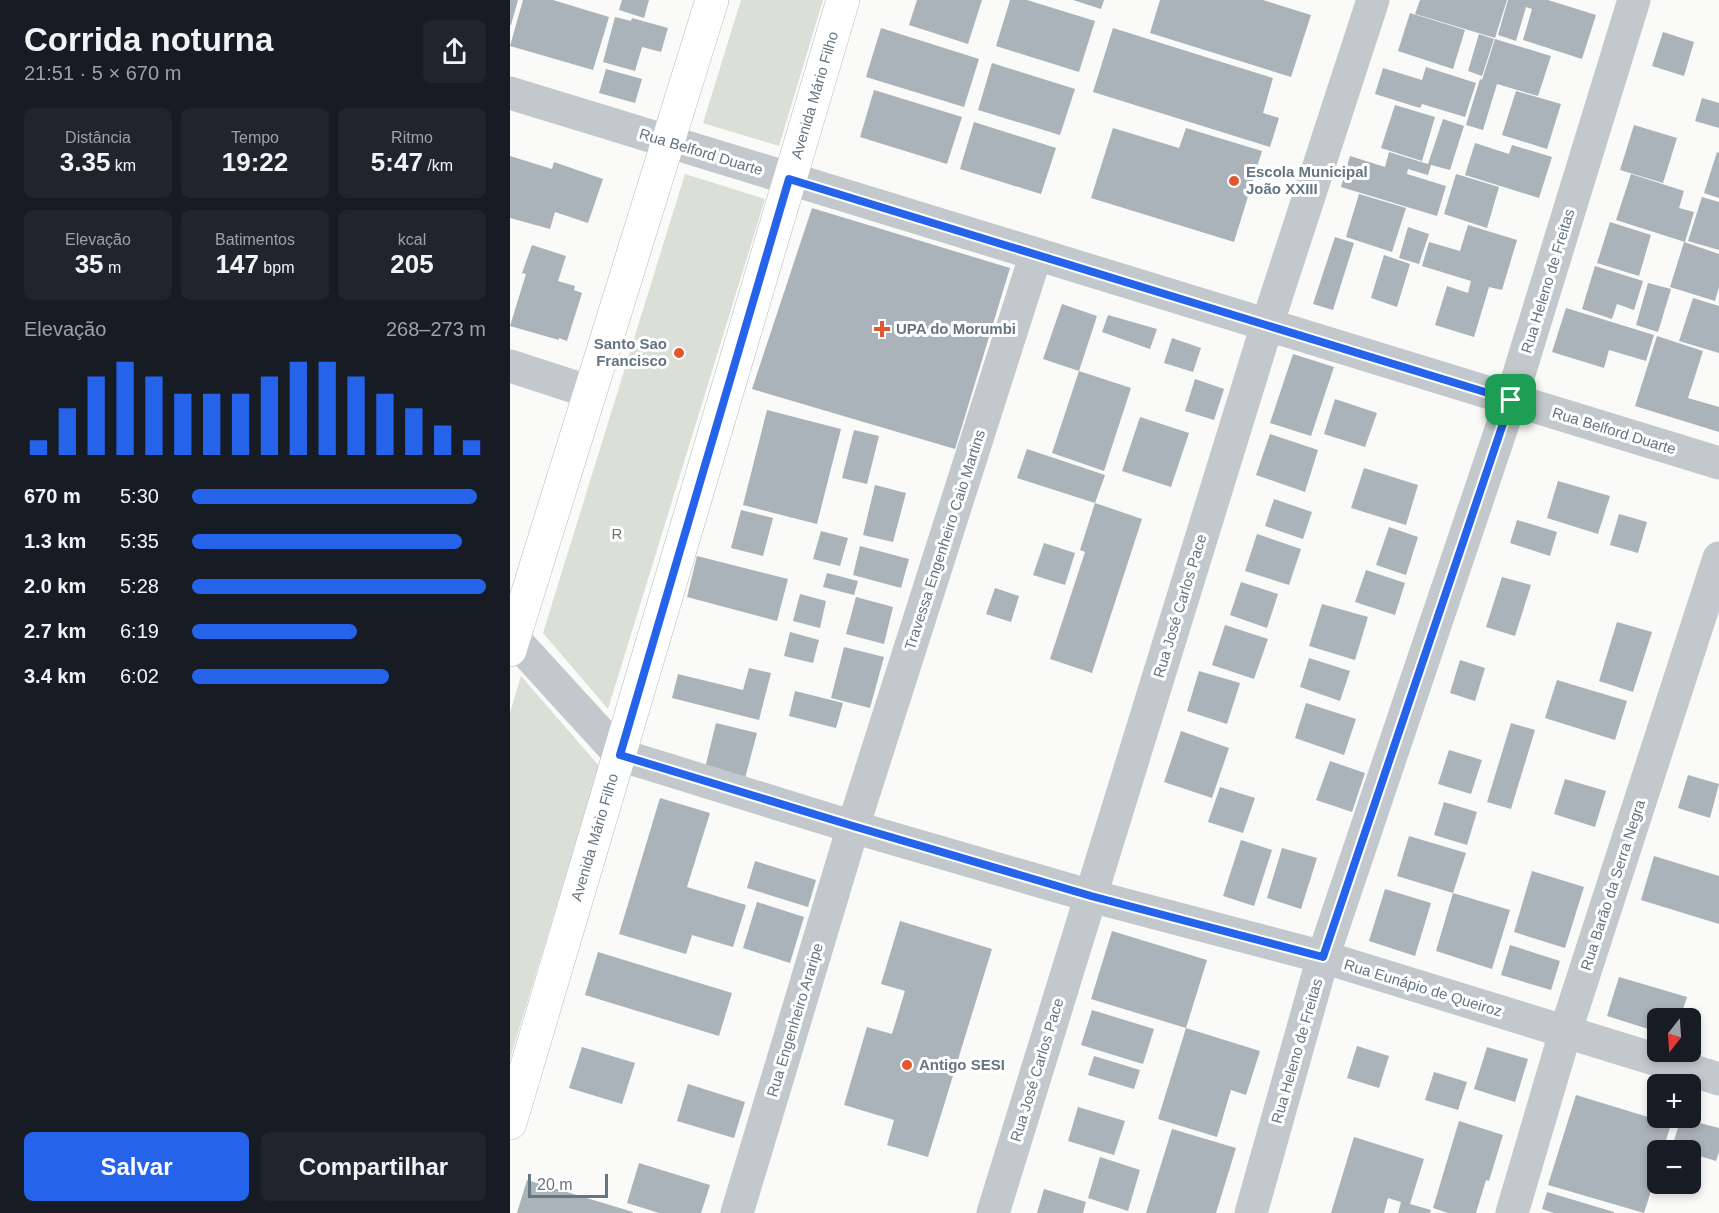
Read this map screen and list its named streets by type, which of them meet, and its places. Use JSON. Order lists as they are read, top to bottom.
{
  "streets": {
    "main road": ["Avenida Mário Filho"],
    "street": [
      "Rua Belford Duarte",
      "Rua Heleno de Freitas",
      "Travessa Engenheiro Caio Martins",
      "Rua José Carlos Pace",
      "Rua Barão da Serra Negra",
      "Rua Eunápio de Queiroz",
      "Rua Engenheiro Araripe"
    ]
  },
  "crossings": [
    ["Avenida Mário Filho", "Rua Belford Duarte"],
    ["Avenida Mário Filho", "Rua Eunápio de Queiroz"],
    ["Rua Belford Duarte", "Rua Heleno de Freitas"],
    ["Rua Belford Duarte", "Travessa Engenheiro Caio Martins"],
    ["Rua Belford Duarte", "Rua José Carlos Pace"],
    ["Rua Heleno de Freitas", "Rua Eunápio de Queiroz"],
    ["Travessa Engenheiro Caio Martins", "Rua Eunápio de Queiroz"],
    ["Travessa Engenheiro Caio Martins", "Rua Engenheiro Araripe"],
    ["Rua José Carlos Pace", "Rua Eunápio de Queiroz"],
    ["Rua Barão da Serra Negra", "Rua Eunápio de Queiroz"],
    ["Rua Eunápio de Queiroz", "Rua Engenheiro Araripe"]
  ],
  "parks": ["R"],
  "places": {
    "other": ["Escola Municipal João XXIII", "Santo Sao Francisco", "Antigo SESI"],
    "health": ["UPA do Morumbi"]
  },
  "scale_bar": "20 m",
  "north": "bottom",
  "page": {
    "heading": ["Corrida noturna", "21:51 · 5 × 670 m"],
    "stats": [
      ["Distância", "3.35 km"],
      ["Tempo", "19:22"],
      ["Ritmo", "5:47 /km"],
      ["Elevação", "35 m"],
      ["Batimentos", "147 bpm"],
      ["kcal", "205"]
    ],
    "chart": ["Elevação", "268–273 m"],
    "list": [
      {
        "name": "670 m",
        "note": "5:30"
      },
      {
        "name": "1.3 km",
        "note": "5:35"
      },
      {
        "name": "2.0 km",
        "note": "5:28"
      },
      {
        "name": "2.7 km",
        "note": "6:19"
      },
      {
        "name": "3.4 km",
        "note": "6:02"
      }
    ],
    "map_buttons": ["+", "−"],
    "buttons": ["Salvar", "Compartilhar"],
    "scale": "20 m"
  }
}
